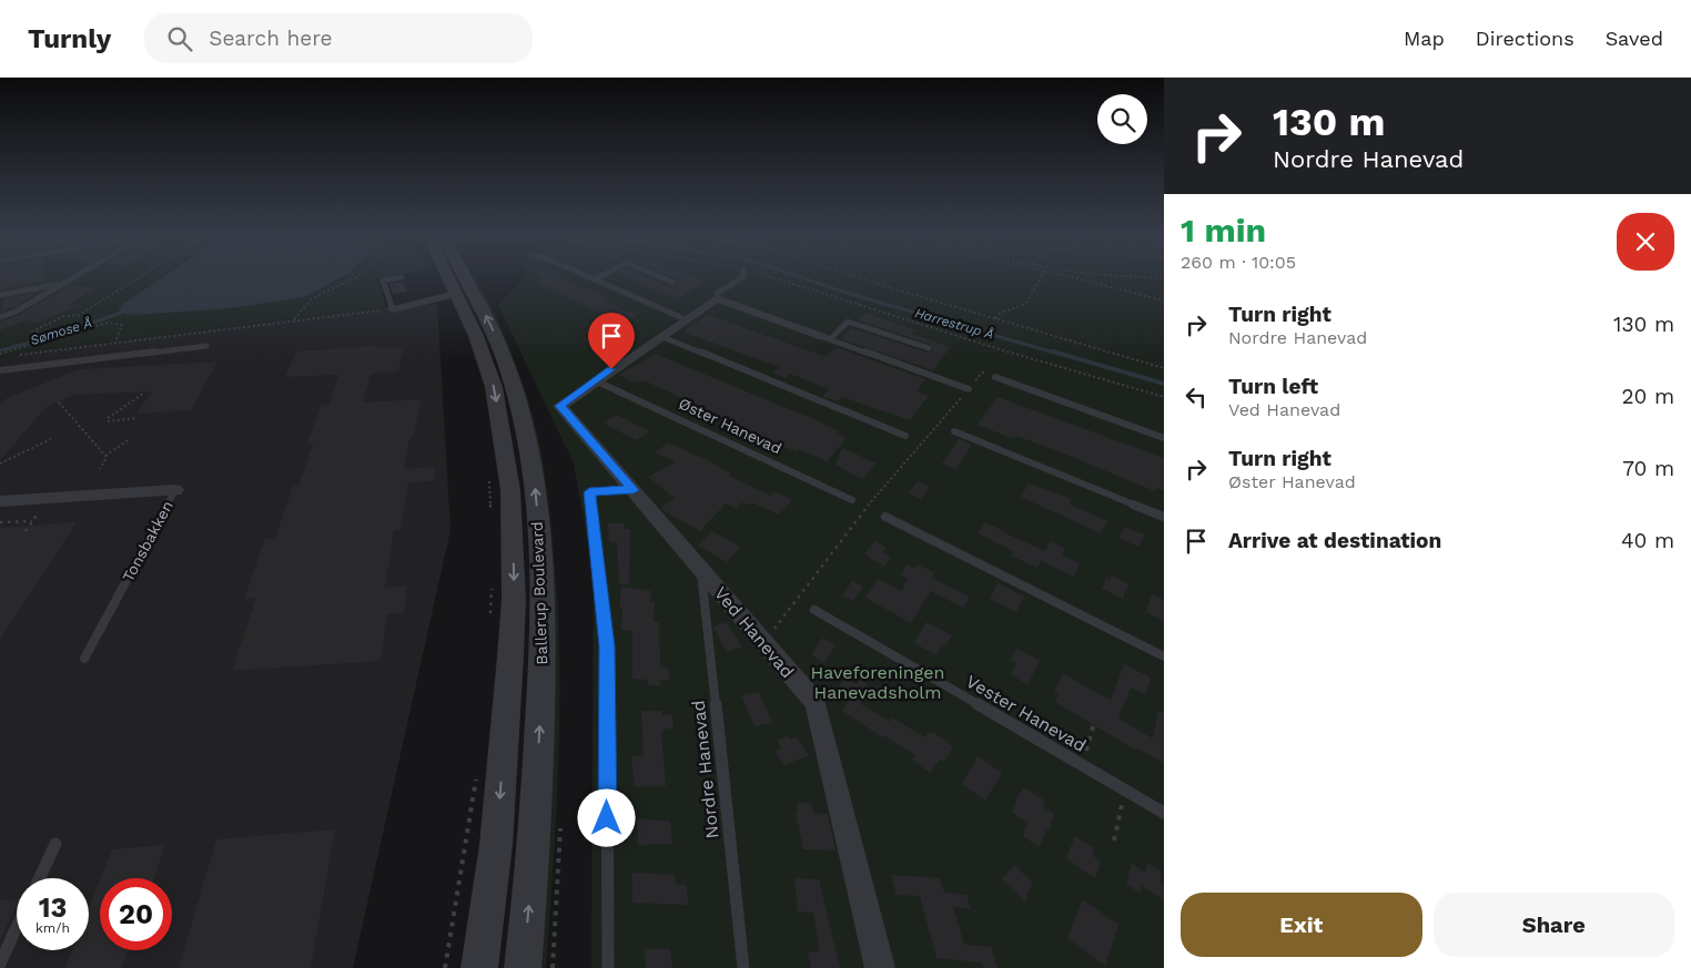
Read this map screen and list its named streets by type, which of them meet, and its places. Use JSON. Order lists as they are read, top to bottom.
{
  "streets": {
    "street": ["Tonsbakken", "Ballerup Boulevard", "Ved Hanevad"],
    "lane": ["Øster Hanevad", "Vester Hanevad", "Nordre Hanevad"]
  },
  "crossings": [
    ["Øster Hanevad", "Ved Hanevad"],
    ["Ved Hanevad", "Nordre Hanevad"]
  ],
  "water": ["Harrestrup Å", "Sømose Å"],
  "parks": ["Haveforeningen Hanevadsholm"],
  "page": {
    "header": "Turnly",
    "search": "Search here",
    "nav": ["Map", "Directions", "Saved"],
    "turn": ["130 m", "Nordre Hanevad"],
    "heading": ["1 min", "260 m · 10:05"],
    "list": [
      {
        "name": "Turn right",
        "note": "Nordre Hanevad",
        "value": "130 m"
      },
      {
        "name": "Turn left",
        "note": "Ved Hanevad",
        "value": "20 m"
      },
      {
        "name": "Turn right",
        "note": "Øster Hanevad",
        "value": "70 m"
      },
      {
        "name": "Arrive at destination",
        "value": "40 m"
      }
    ],
    "speed": "13 km/h",
    "limit": "20",
    "buttons": ["Exit", "Share"]
  }
}
